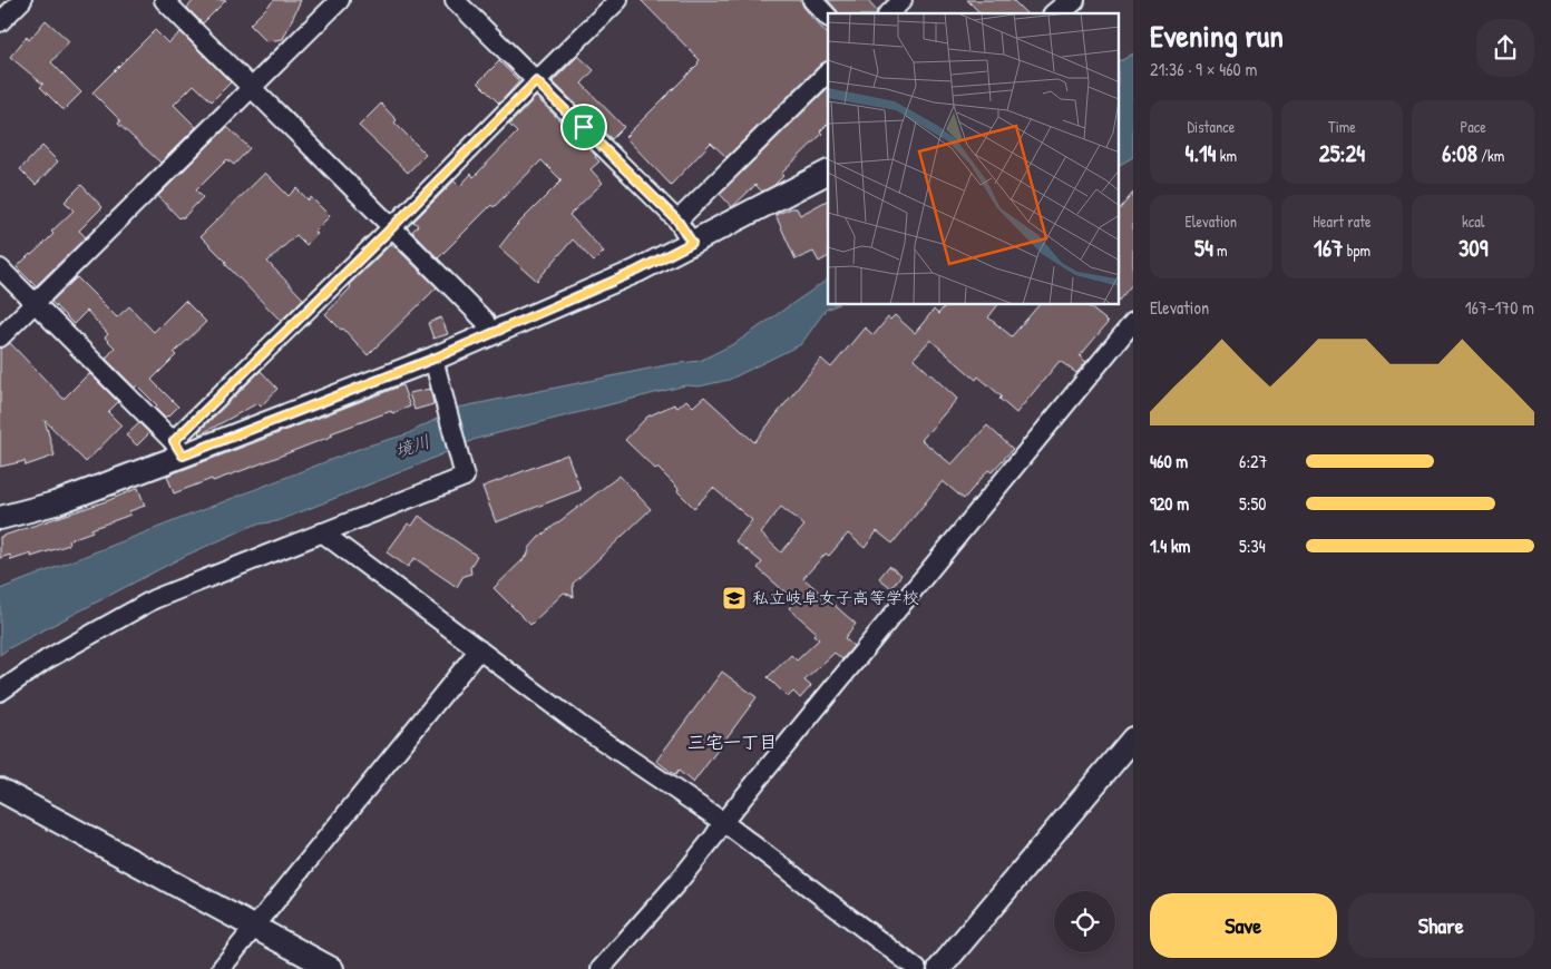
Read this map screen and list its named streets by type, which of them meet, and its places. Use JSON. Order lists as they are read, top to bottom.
{
  "districts": ["三宅一丁目"],
  "water": ["境川"],
  "places": {
    "school or university": ["私立岐阜女子高等学校"]
  },
  "page": {
    "heading": ["Evening run", "21:36 · 9 × 460 m"],
    "stats": [
      ["Distance", "4.14 km"],
      ["Time", "25:24"],
      ["Pace", "6:08 /km"],
      ["Elevation", "54 m"],
      ["Heart rate", "167 bpm"],
      ["kcal", "309"]
    ],
    "chart": ["Elevation", "167–170 m"],
    "list": [
      {
        "name": "460 m",
        "note": "6:27"
      },
      {
        "name": "920 m",
        "note": "5:50"
      },
      {
        "name": "1.4 km",
        "note": "5:34"
      }
    ],
    "buttons": ["Save", "Share"]
  }
}
